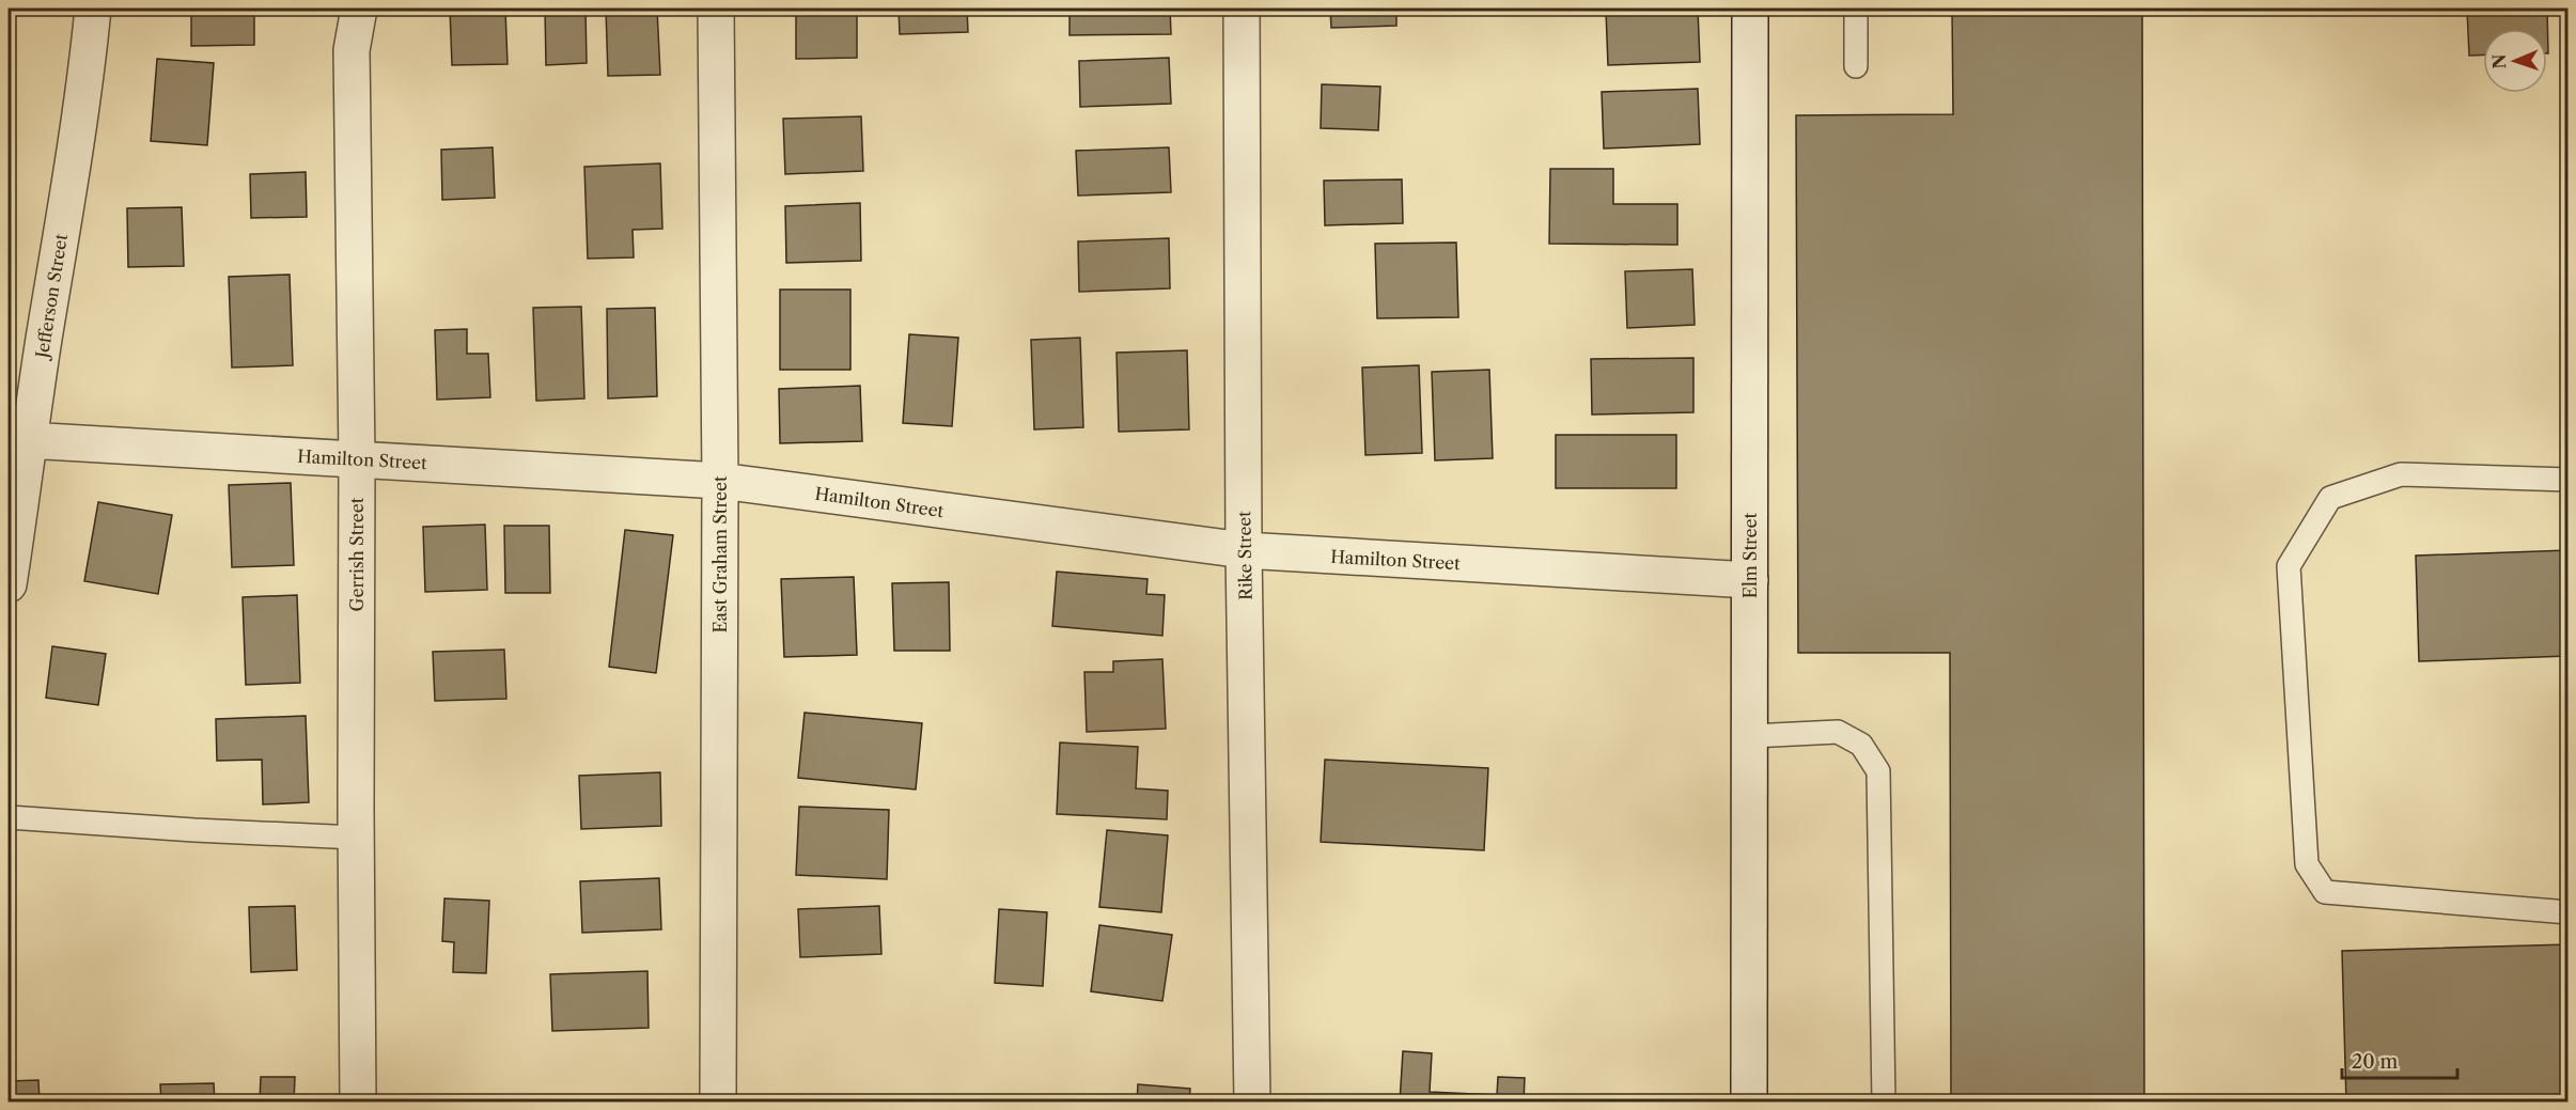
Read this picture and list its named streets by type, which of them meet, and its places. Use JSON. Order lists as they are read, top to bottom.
{
  "streets": {
    "street": [
      "Jefferson Street",
      "Hamilton Street",
      "Gerrish Street",
      "East Graham Street",
      "Rike Street",
      "Elm Street"
    ]
  },
  "crossings": [
    ["Jefferson Street", "Hamilton Street"],
    ["Hamilton Street", "Gerrish Street"],
    ["Hamilton Street", "East Graham Street"],
    ["Hamilton Street", "Rike Street"],
    ["Hamilton Street", "Elm Street"]
  ],
  "scale_bar": "20 m",
  "north": "left"
}
